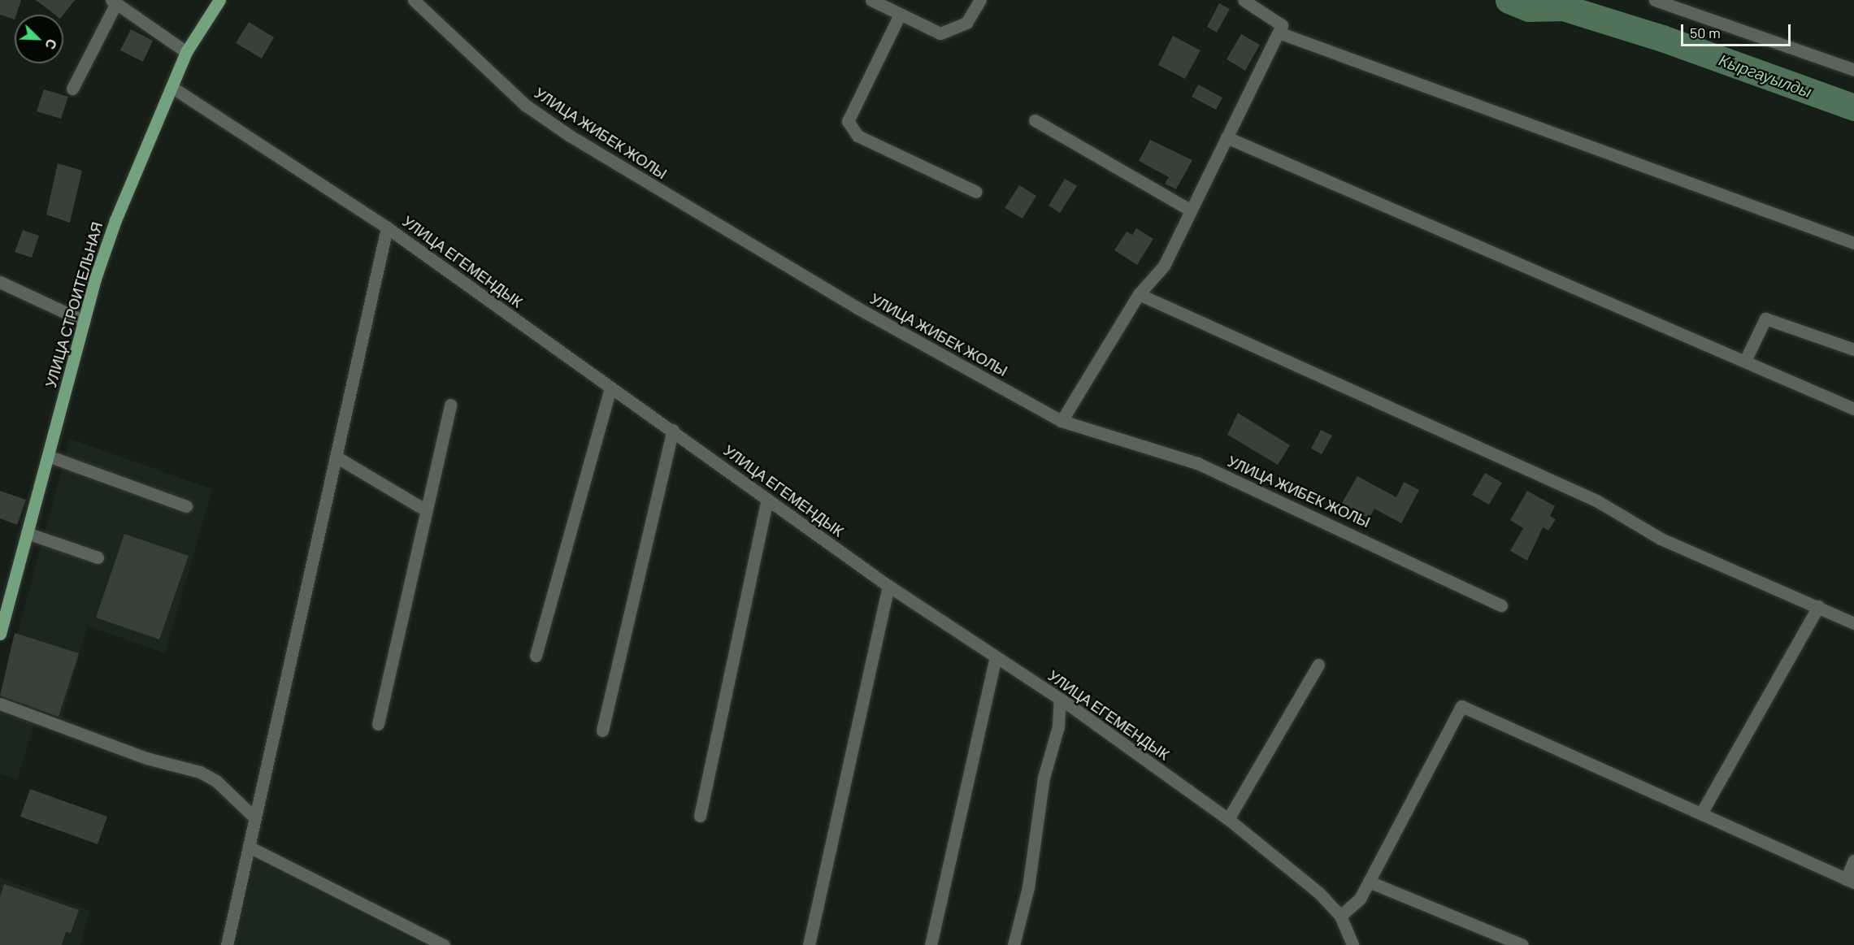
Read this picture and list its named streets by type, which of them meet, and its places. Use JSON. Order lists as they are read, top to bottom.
{
  "streets": {
    "main road": ["УЛИЦА СТРОИТЕЛЬНАЯ"],
    "street": ["УЛИЦА ЖИБЕК ЖОЛЫ", "УЛИЦА ЕГЕМЕНДЫК"]
  },
  "crossings": [
    ["УЛИЦА ЕГЕМЕНДЫК", "УЛИЦА СТРОИТЕЛЬНАЯ"]
  ],
  "water": ["Кыргауылды"],
  "scale_bar": "50 m",
  "north": "bottom right"
}
